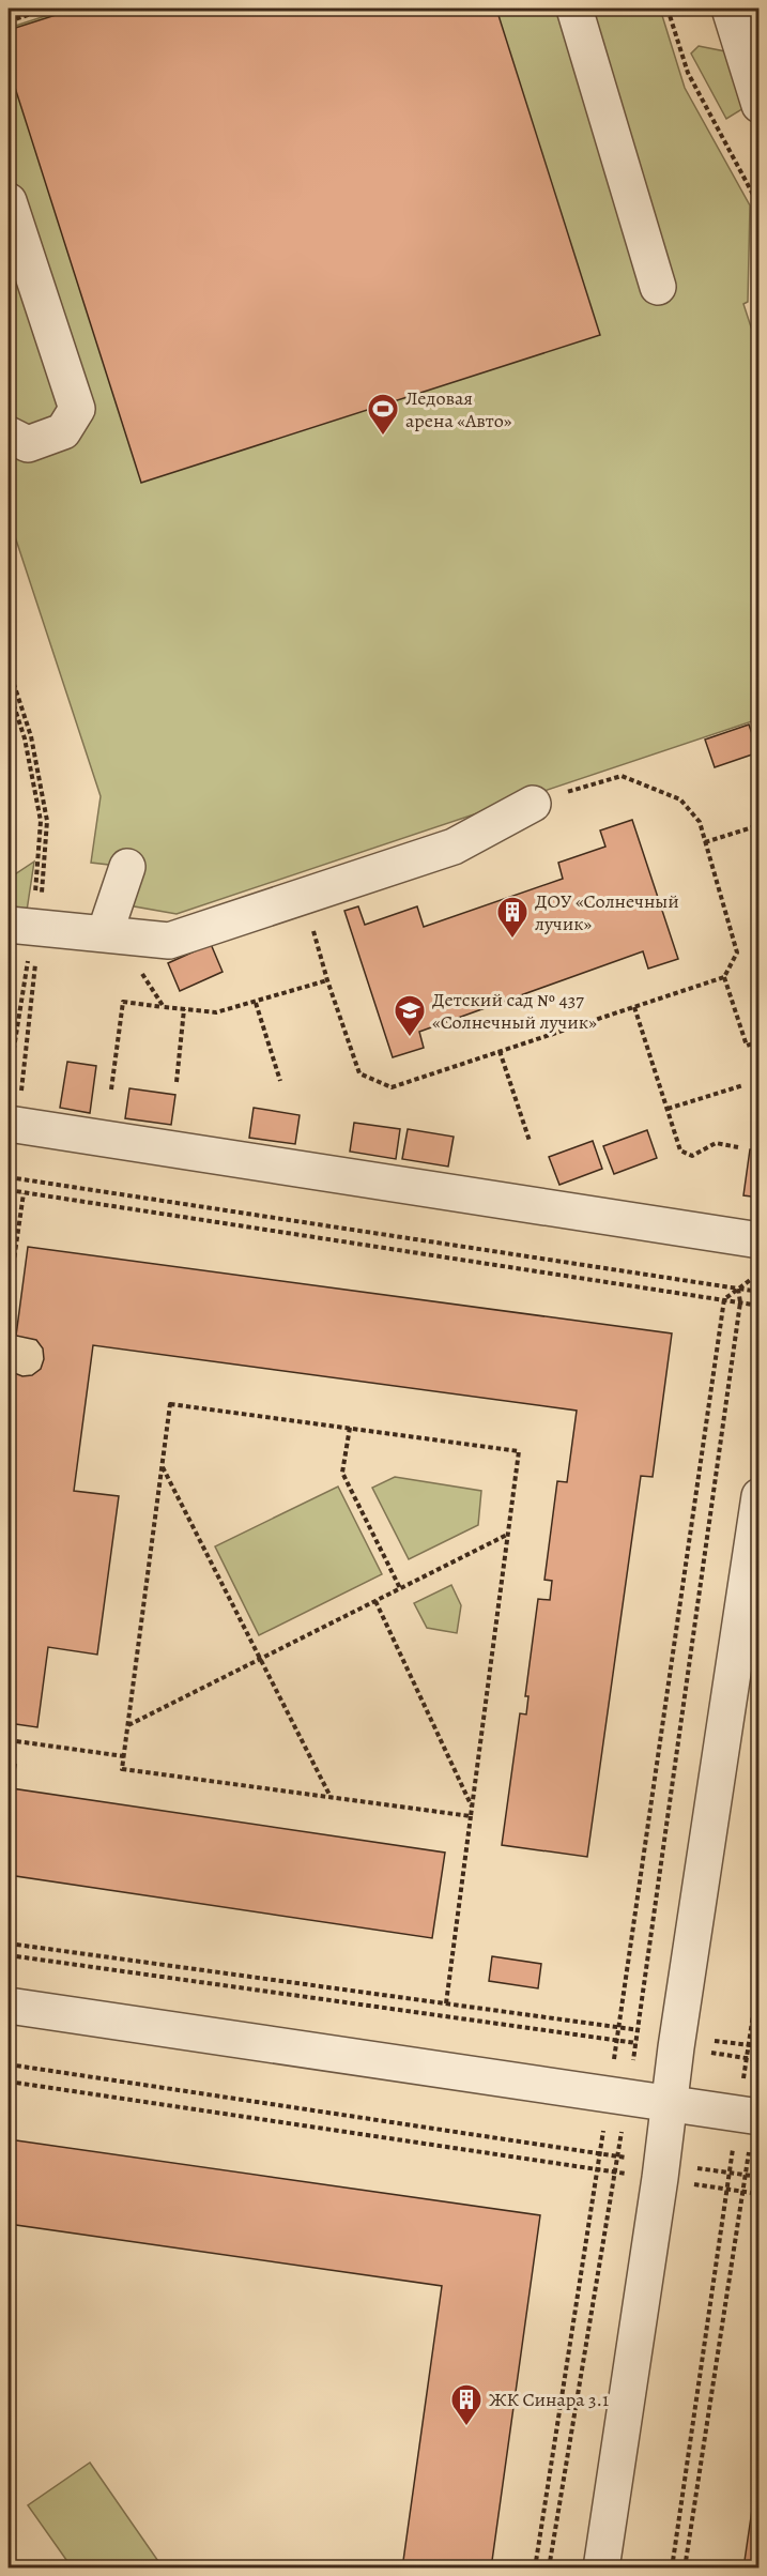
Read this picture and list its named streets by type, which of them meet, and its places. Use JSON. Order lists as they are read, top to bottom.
{
  "places": {
    "sports": ["Ледовая арена «Авто»"],
    "building": ["ДОУ «Солнечный лучик»", "ЖК Синара 3.1"],
    "school or university": ["Детский сад № 437 «Солнечный лучик»"]
  }
}
